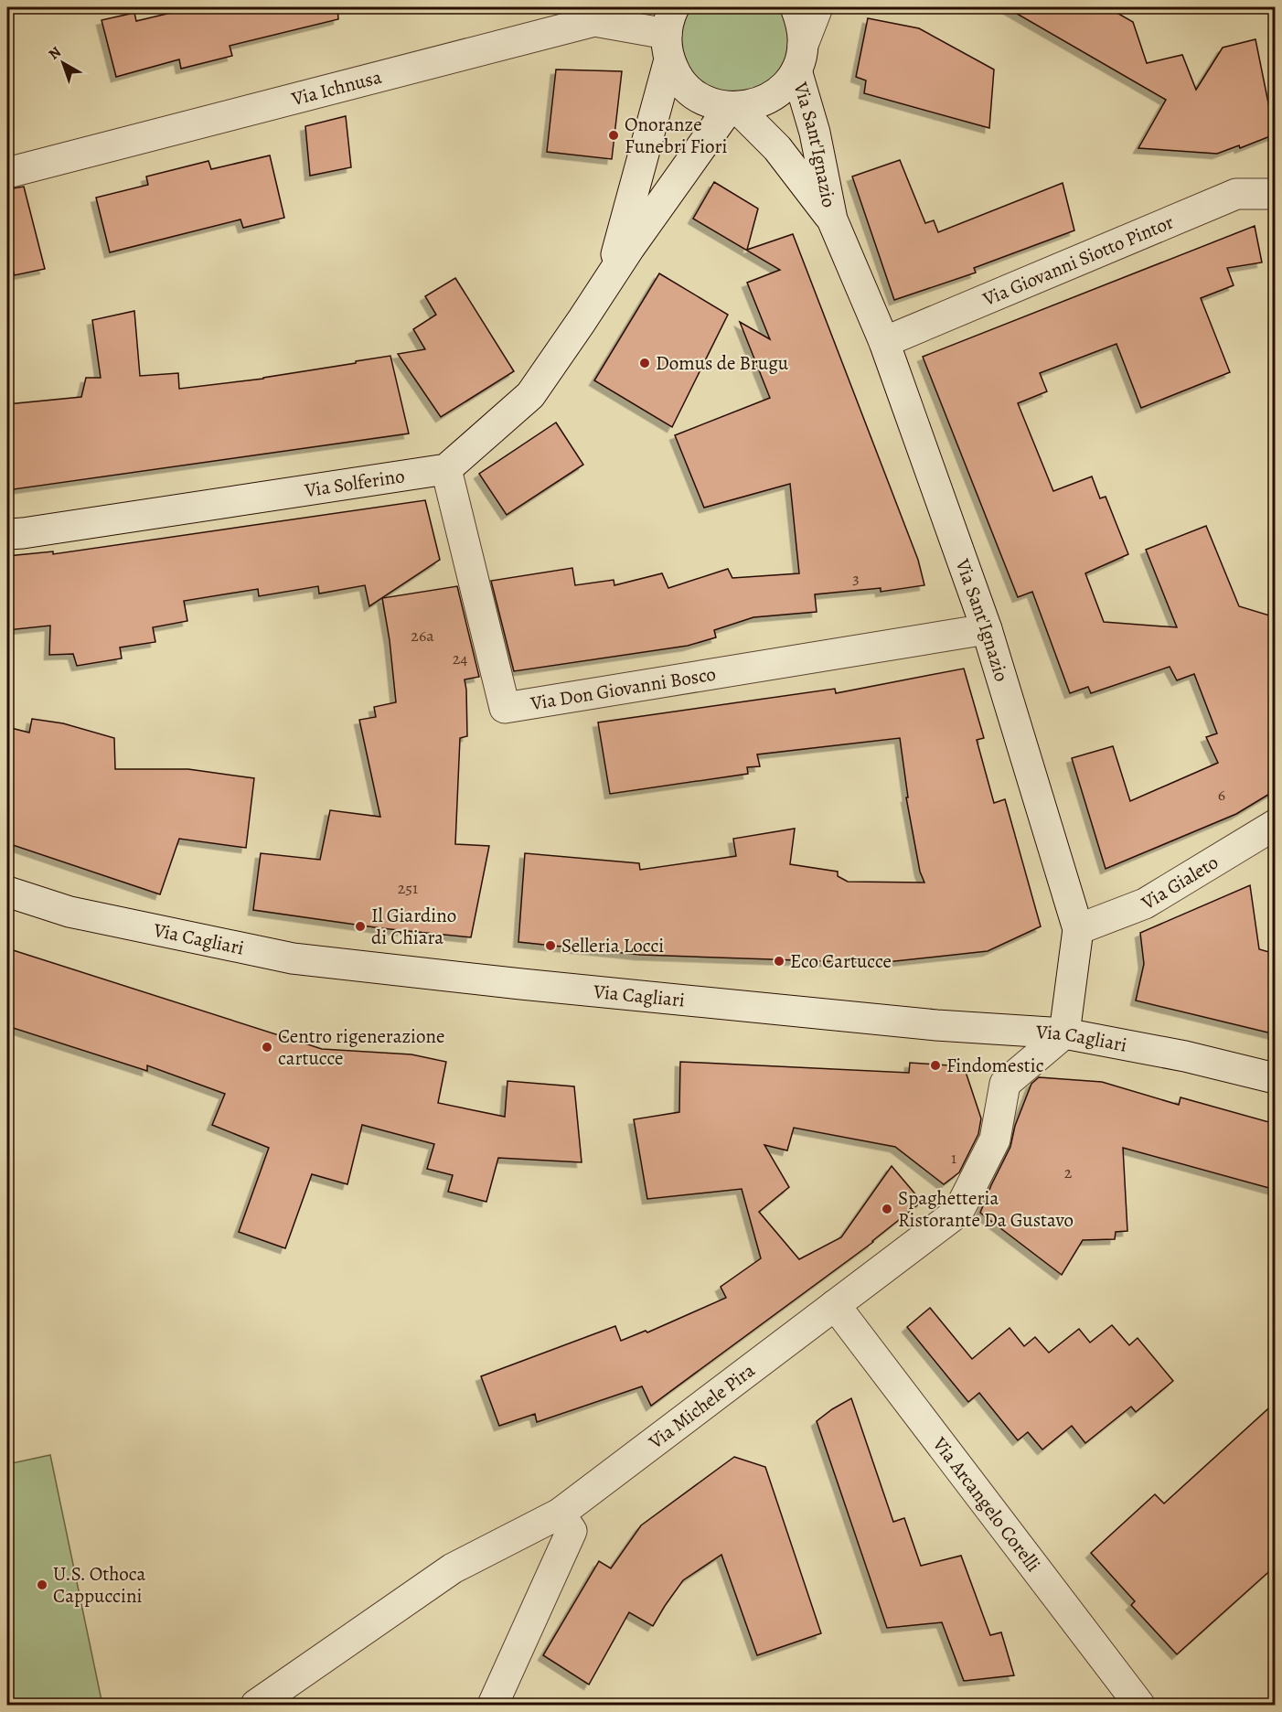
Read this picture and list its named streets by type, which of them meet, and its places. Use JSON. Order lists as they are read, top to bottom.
{
  "streets": {
    "street": [
      "Via Ichnusa",
      "Via Sant'Ignazio",
      "Via Giovanni Siotto Pintor",
      "Via Solferino",
      "Via Don Giovanni Bosco",
      "Via Gialeto",
      "Via Cagliari",
      "Via Michele Pira",
      "Via Arcangelo Corelli"
    ]
  },
  "crossings": [
    ["Via Sant'Ignazio", "Via Giovanni Siotto Pintor"],
    ["Via Sant'Ignazio", "Via Don Giovanni Bosco"],
    ["Via Sant'Ignazio", "Via Gialeto"],
    ["Via Sant'Ignazio", "Via Cagliari"],
    ["Via Sant'Ignazio", "Via Michele Pira"],
    ["Via Solferino", "Via Don Giovanni Bosco"],
    ["Via Cagliari", "Via Michele Pira"],
    ["Via Michele Pira", "Via Arcangelo Corelli"]
  ],
  "places": [
    "Onoranze Funebri Fiori",
    "Domus de Brugu",
    "Il Giardino di Chiara",
    "Selleria Locci",
    "Eco Cartucce",
    "Centro rigenerazione cartucce",
    "Findomestic",
    "Spaghetteria Ristorante Da Gustavo",
    "U.S. Othoca Cappuccini"
  ],
  "house_numbers": [
    "3",
    "26a",
    "24",
    "6",
    "251",
    "1",
    "2"
  ],
  "north": "top left"
}
